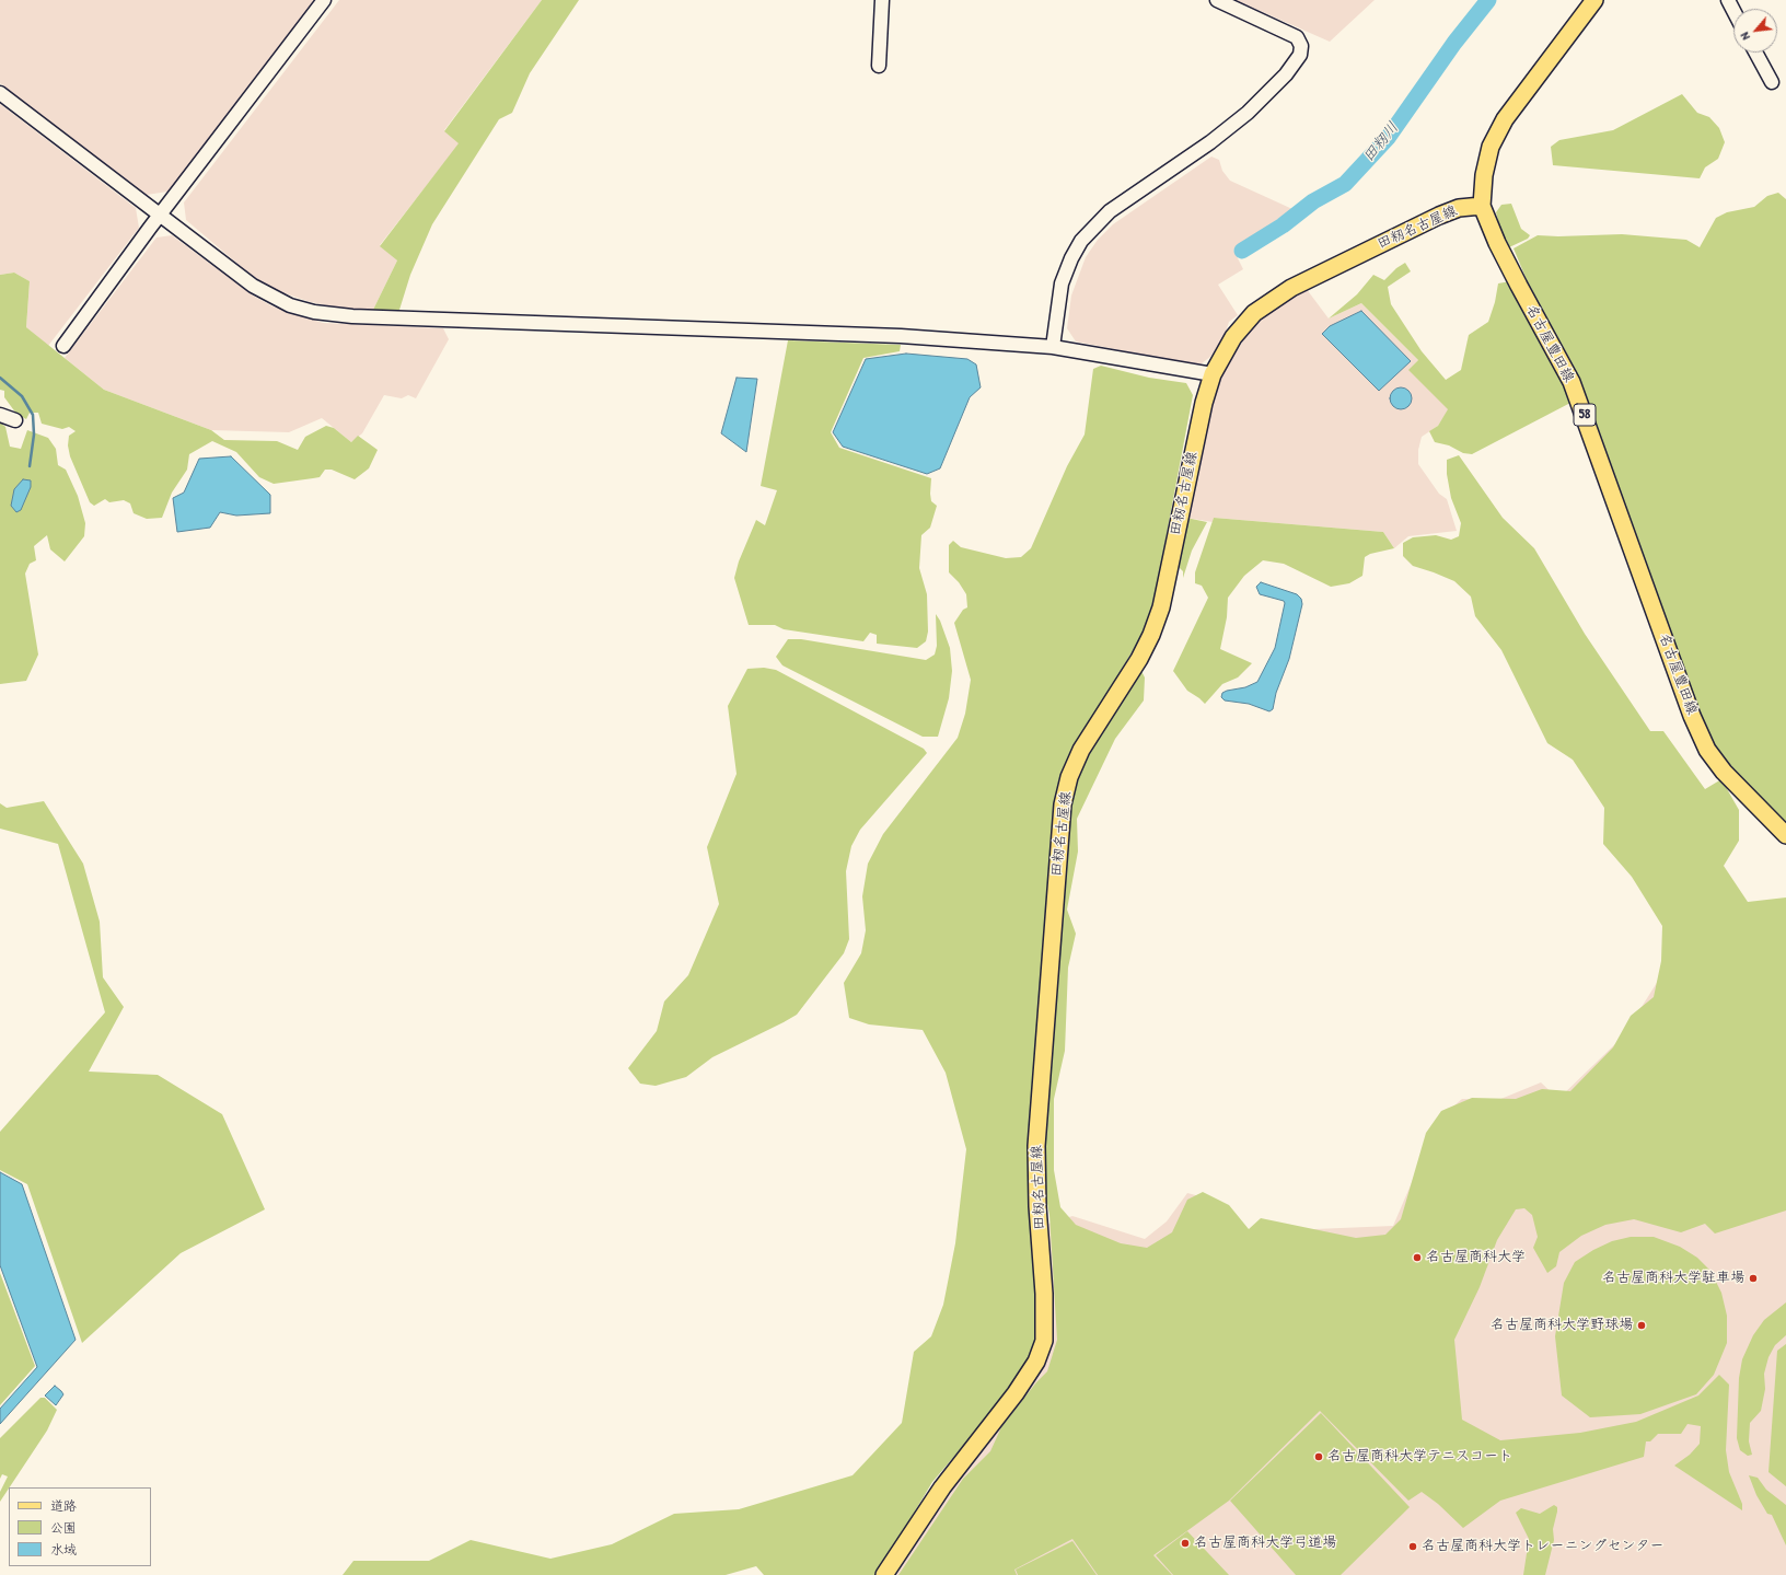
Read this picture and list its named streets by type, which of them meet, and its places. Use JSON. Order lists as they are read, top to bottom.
{
  "streets": {
    "main road": ["田籾名古屋線", "名古屋豊田線", "58"]
  },
  "crossings": [
    ["田籾名古屋線", "名古屋豊田線"]
  ],
  "water": ["田籾川"],
  "places": [
    "名古屋商科大学",
    "名古屋商科大学駐車場",
    "名古屋商科大学野球場",
    "名古屋商科大学テニスコート",
    "名古屋商科大学弓道場",
    "名古屋商科大学トレーニングセンター"
  ],
  "legend": ["道路", "公園", "水域"],
  "north": "bottom left"
}
